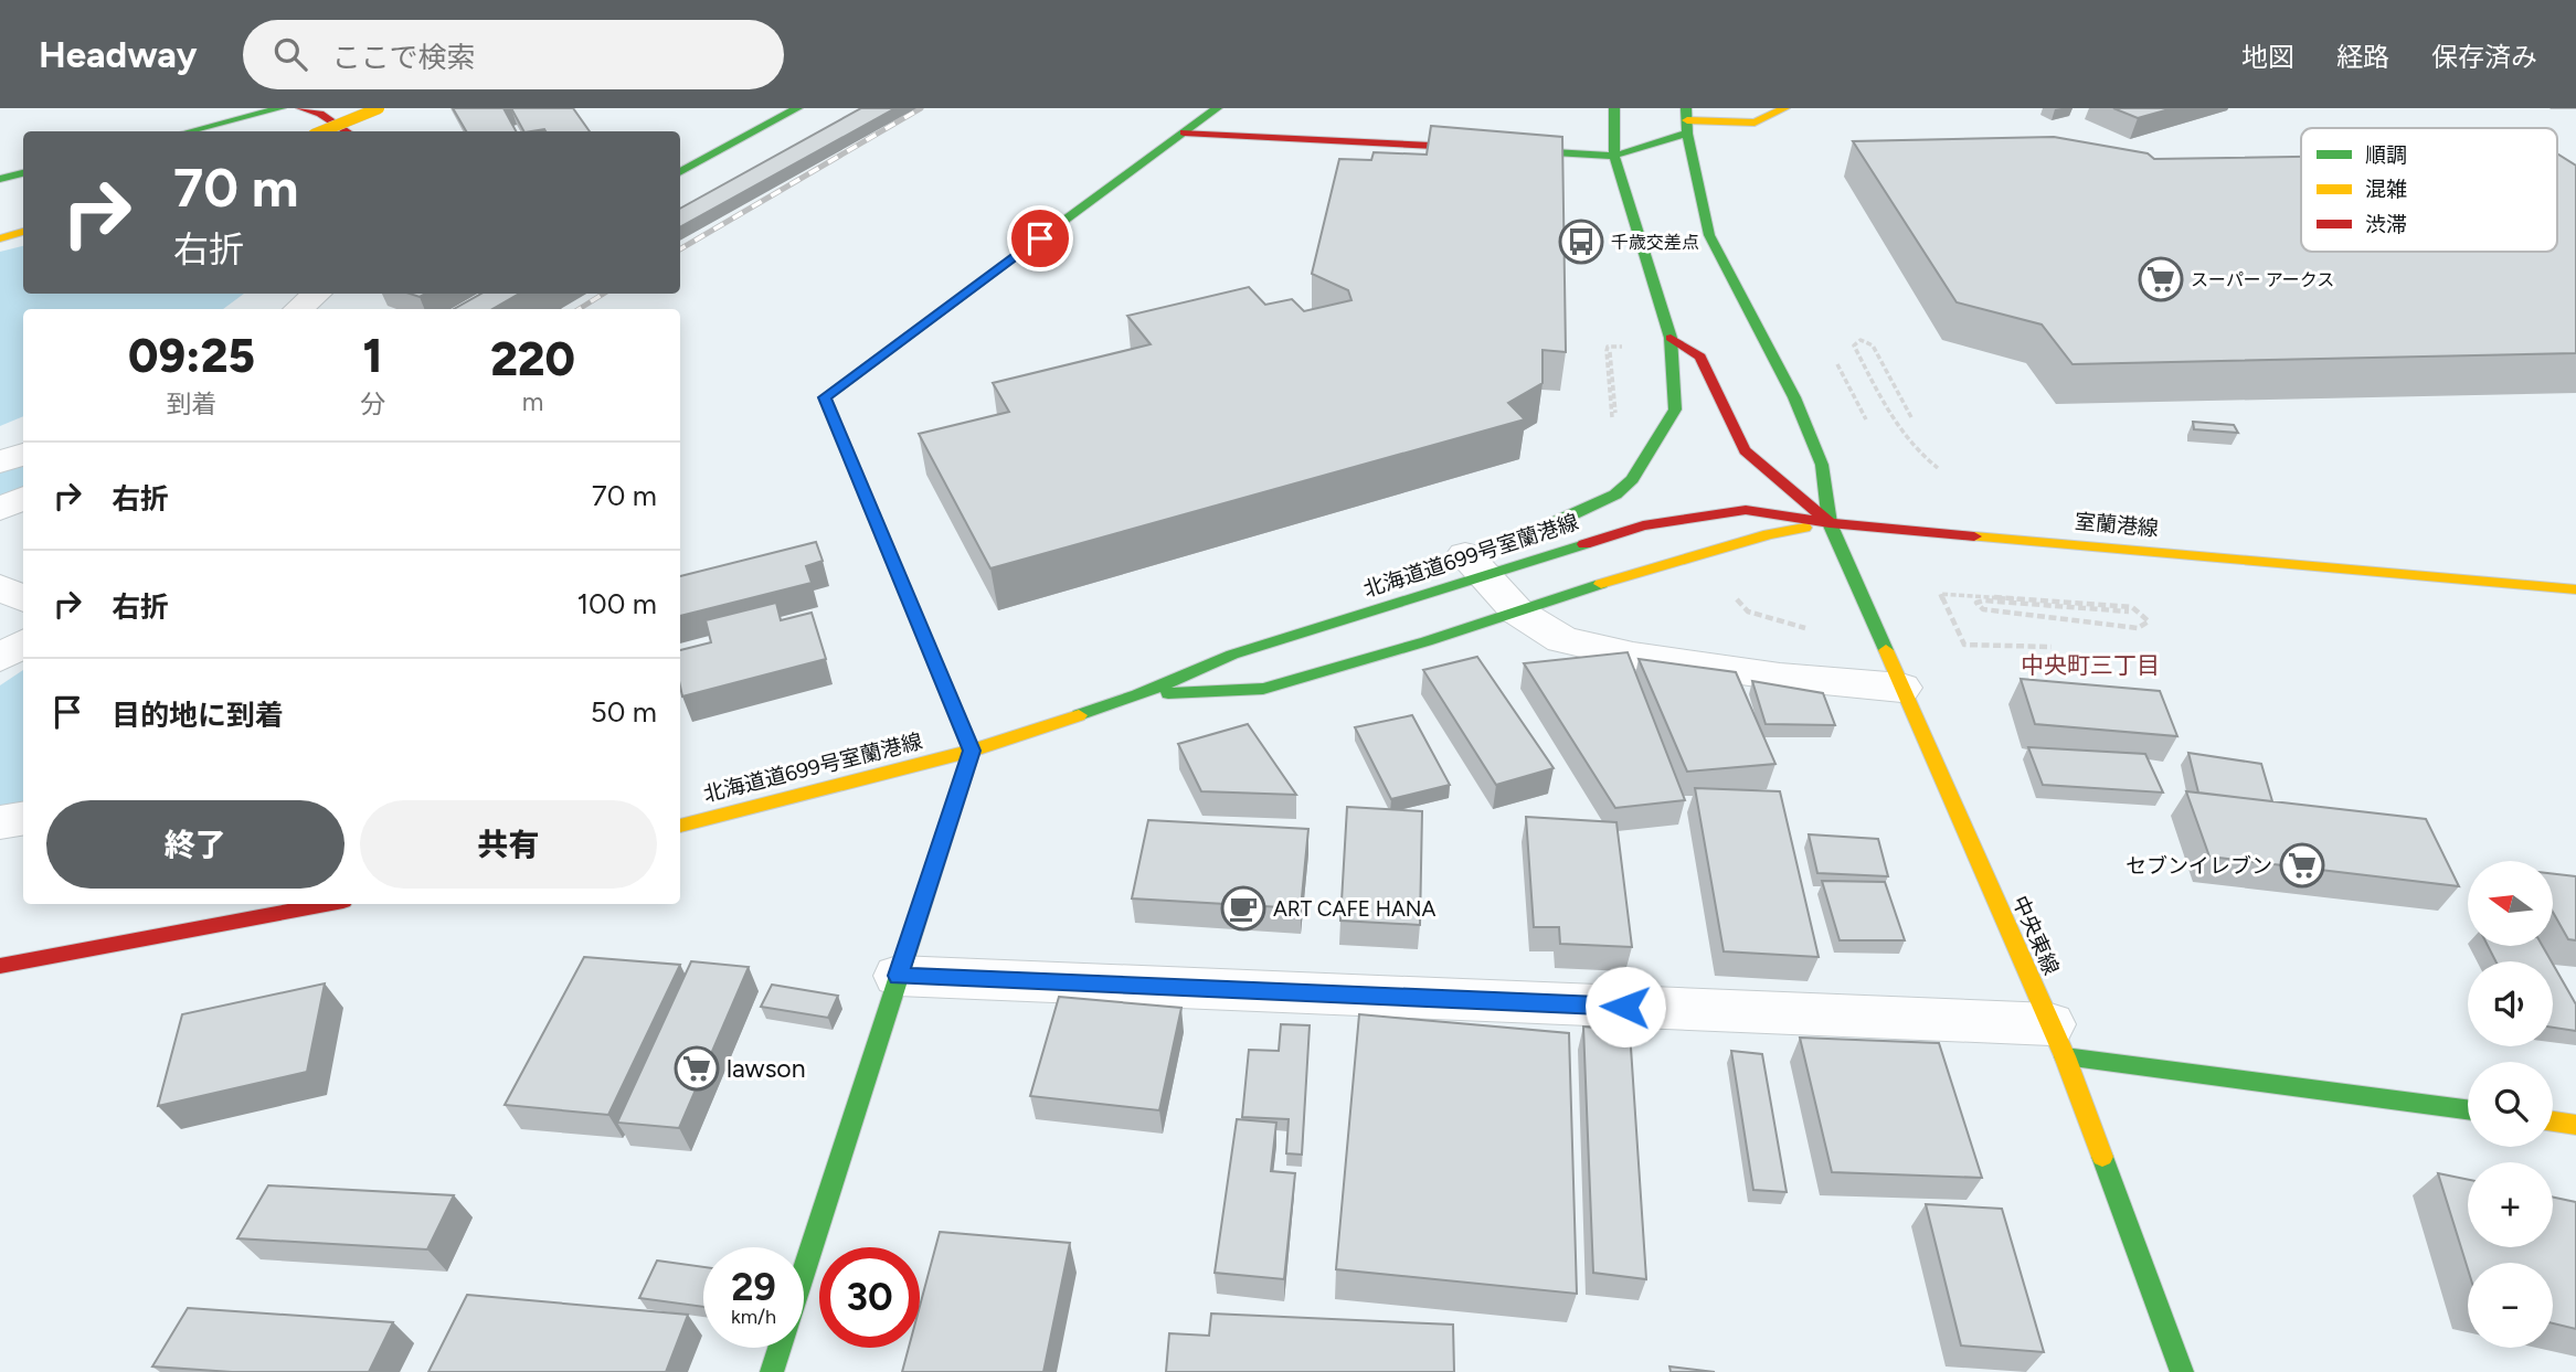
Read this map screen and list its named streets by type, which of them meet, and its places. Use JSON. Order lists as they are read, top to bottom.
{
  "streets": {
    "main road": ["室蘭港線", "北海道道699号室蘭港線", "中央東線"]
  },
  "crossings": [
    ["室蘭港線", "北海道道699号室蘭港線"],
    ["室蘭港線", "中央東線"],
    ["北海道道699号室蘭港線", "中央東線"]
  ],
  "districts": ["中央町三丁目"],
  "places": {
    "bus stop": ["千歳交差点"],
    "supermarket": ["スーパー アークス", "セブンイレブン", "lawson"],
    "cafe": ["ART CAFE HANA"]
  },
  "legend": ["順調", "混雑", "渋滞"],
  "north": "left",
  "page": {
    "header": "Headway",
    "search": "ここで検索",
    "nav": ["地図", "経路", "保存済み"],
    "turn": ["70 m", "右折"],
    "eta": [
      "09:25",
      "到着",
      "1",
      "分",
      "220",
      "m"
    ],
    "list": [
      {
        "name": "右折",
        "value": "70 m"
      },
      {
        "name": "右折",
        "value": "100 m"
      },
      {
        "name": "目的地に到着",
        "value": "50 m"
      }
    ],
    "buttons": ["終了", "共有"],
    "map_buttons": ["+", "−"],
    "speed": "29 km/h",
    "limit": "30"
  }
}
